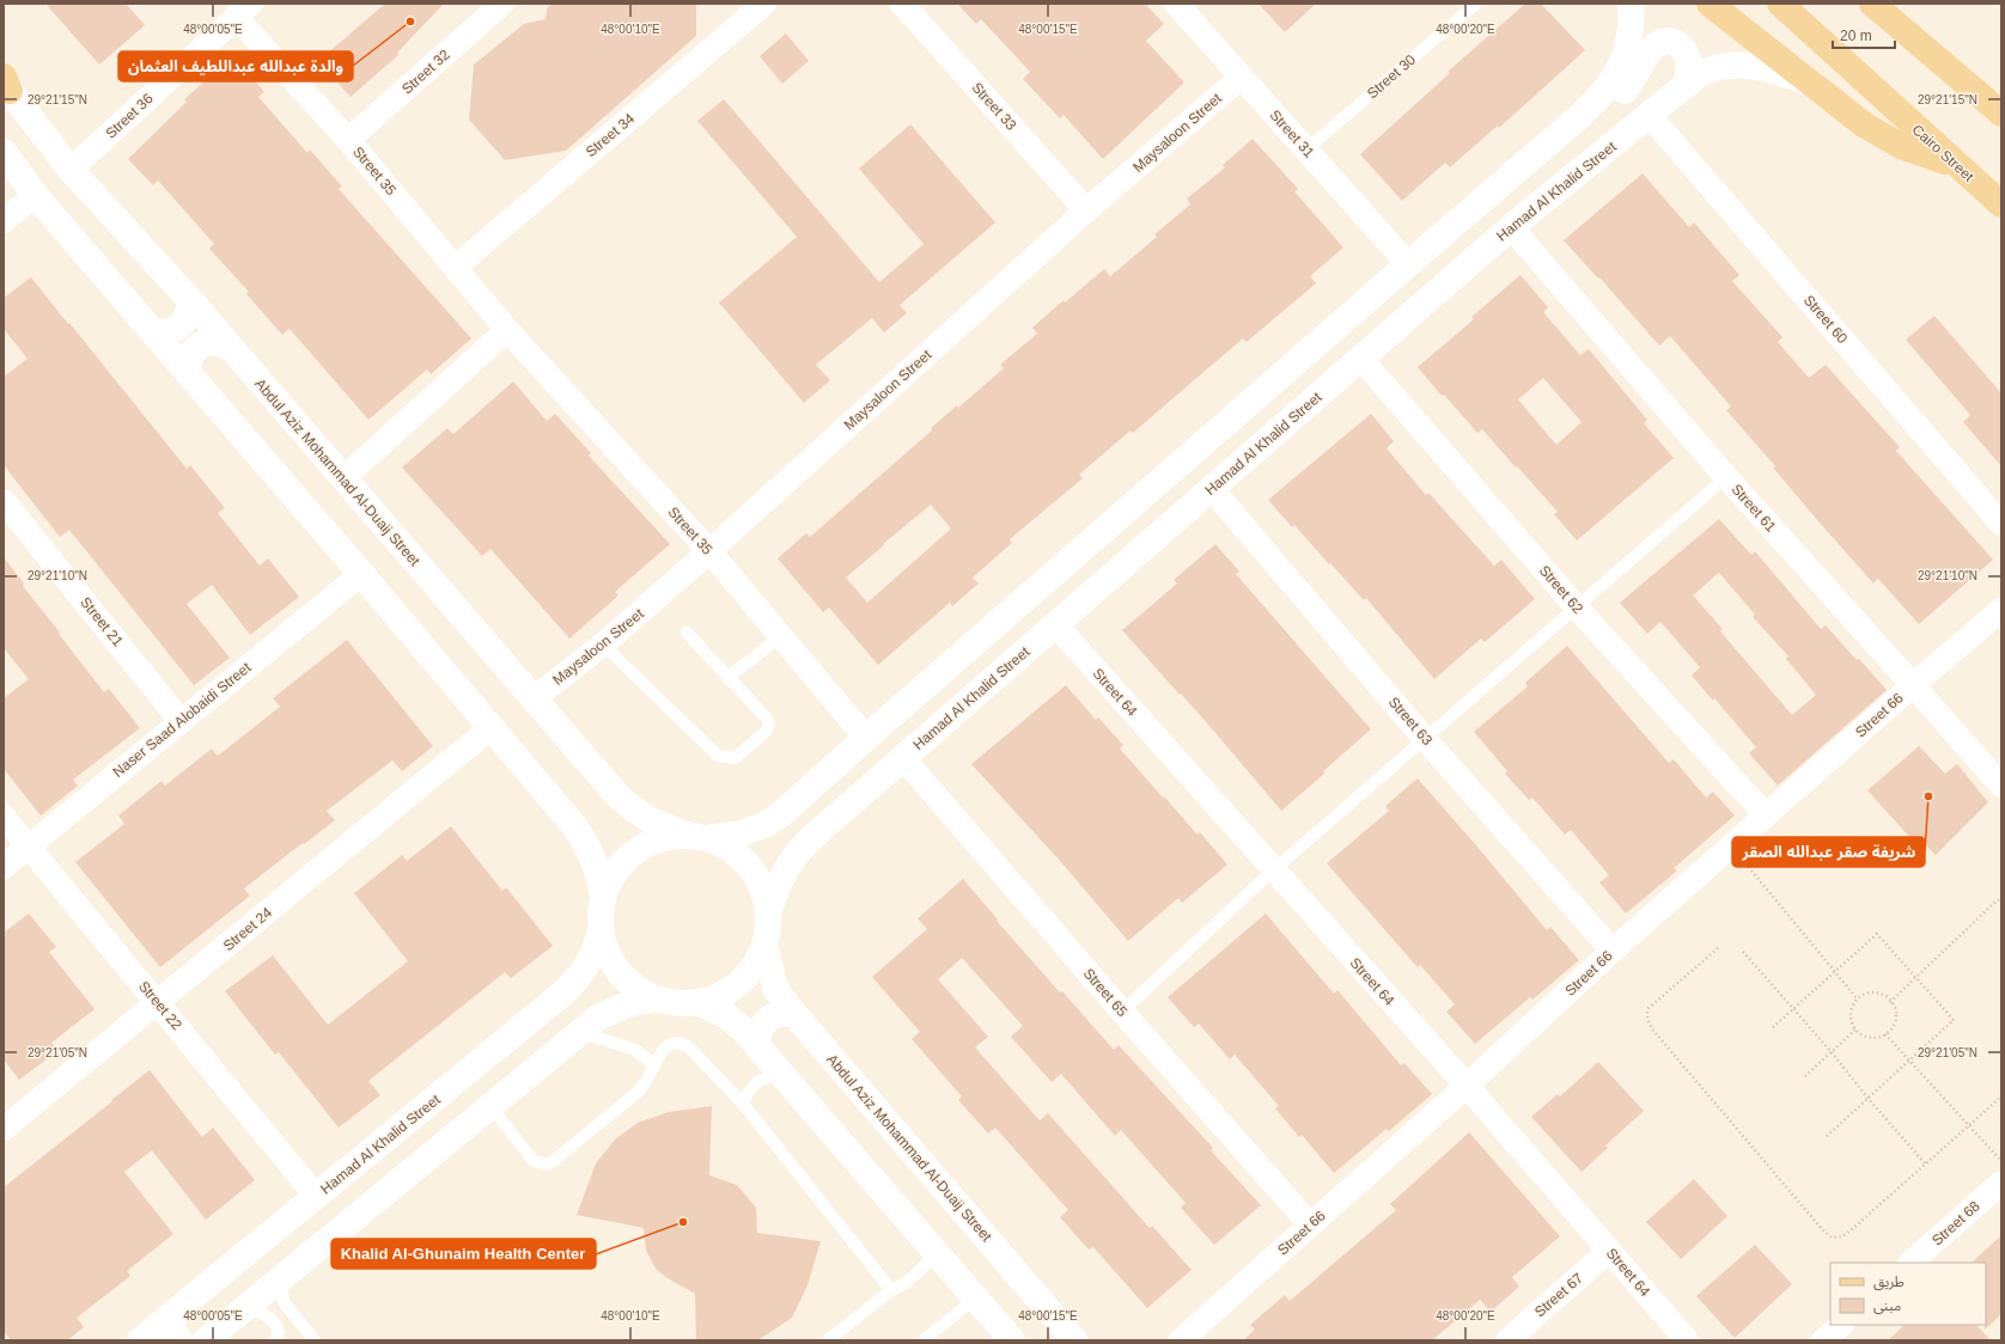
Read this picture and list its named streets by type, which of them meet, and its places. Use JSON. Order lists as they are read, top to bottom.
{
  "streets": {
    "main road": ["Cairo Street"],
    "street": [
      "Street 32",
      "Street 33",
      "Street 36",
      "Maysaloon Street",
      "Street 31",
      "Street 34",
      "Street 35",
      "Hamad Al Khalid Street",
      "Street 60",
      "Abdul Aziz Mohammad Al-Duaij Street",
      "Street 61",
      "Street 62",
      "Street 21",
      "Street 64",
      "Street 66",
      "Naser Saad Alobaidi Street",
      "Street 63",
      "Street 24",
      "Street 65",
      "Street 22",
      "Street 68",
      "Street 67"
    ],
    "lane": ["Street 30"]
  },
  "crossings": [
    ["Street 32", "Street 35"],
    ["Street 30", "Street 31"],
    ["Street 33", "Maysaloon Street"],
    ["Street 36", "Street 35"],
    ["Street 36", "Abdul Aziz Mohammad Al-Duaij Street"],
    ["Maysaloon Street", "Street 31"],
    ["Maysaloon Street", "Street 35"],
    ["Maysaloon Street", "Abdul Aziz Mohammad Al-Duaij Street"],
    ["Street 34", "Street 35"],
    ["Hamad Al Khalid Street", "Street 60"],
    ["Hamad Al Khalid Street", "Abdul Aziz Mohammad Al-Duaij Street"],
    ["Hamad Al Khalid Street", "Street 61"],
    ["Hamad Al Khalid Street", "Street 62"],
    ["Hamad Al Khalid Street", "Street 64"],
    ["Hamad Al Khalid Street", "Street 63"],
    ["Hamad Al Khalid Street", "Street 65"],
    ["Hamad Al Khalid Street", "Street 22"],
    ["Street 61", "Street 66"],
    ["Street 62", "Street 66"],
    ["Street 21", "Naser Saad Alobaidi Street"],
    ["Street 64", "Street 66"],
    ["Street 64", "Street 67"],
    ["Street 66", "Street 63"],
    ["Street 66", "Street 65"],
    ["Naser Saad Alobaidi Street", "Street 22"],
    ["Street 24", "Street 22"]
  ],
  "places": ["والدة عبدالله عبداللطيف العثمان", "شريفة صقر عبدالله الصقر", "Khalid Al-Ghunaim Health Center"],
  "legend": ["طريق", "مبنى"],
  "scale_bar": "20 m",
  "coordinates": [
    "48°00'05\"E",
    "48°00'10\"E",
    "48°00'15\"E",
    "48°00'20\"E",
    "29°21'15\"N",
    "29°21'10\"N",
    "29°21'05\"N"
  ]
}
